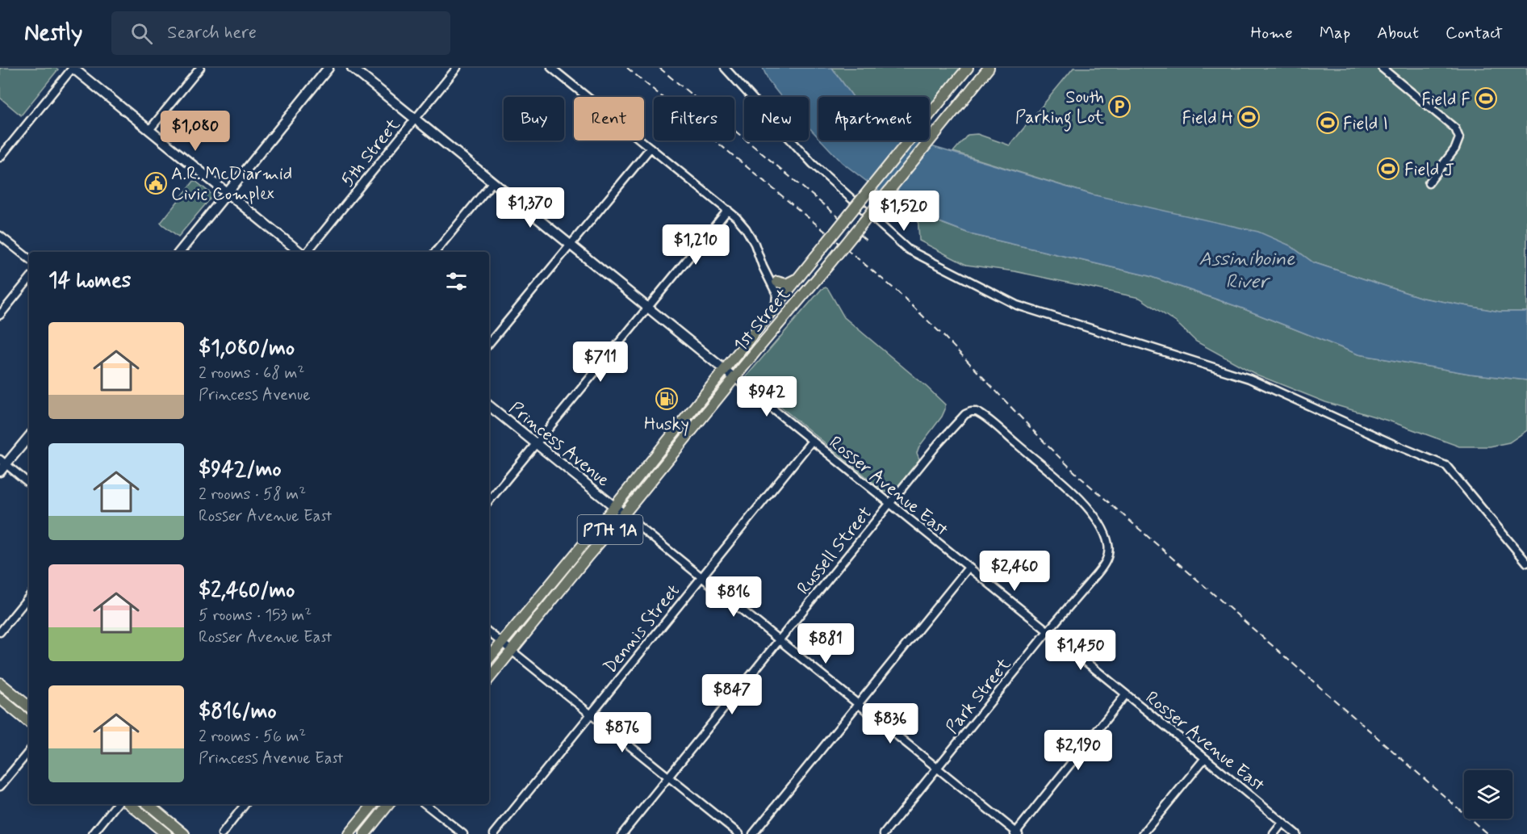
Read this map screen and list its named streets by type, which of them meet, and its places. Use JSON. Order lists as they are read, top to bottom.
{
  "streets": {
    "main road": ["1st Street", "PTH 1A"],
    "street": [
      "5th Street",
      "Princess Avenue",
      "Rosser Avenue East",
      "Russell Street",
      "Dennis Street",
      "Park Street"
    ]
  },
  "crossings": [
    ["1st Street", "Princess Avenue"],
    ["1st Street", "Rosser Avenue East"],
    ["Rosser Avenue East", "Russell Street"],
    ["Rosser Avenue East", "Dennis Street"],
    ["Rosser Avenue East", "Park Street"],
    ["Russell Street", "Park Street"]
  ],
  "water": ["Assiniboine River"],
  "places": {
    "sports": [
      "Field F",
      "Field H",
      "Field I",
      "Field J"
    ],
    "parking": ["South Parking Lot"],
    "public building": ["A.R. McDiarmid Civic Complex"],
    "fuel station": ["Husky"]
  },
  "page": {
    "header": "Nestly",
    "search": "Search here",
    "nav": [
      "Home",
      "Map",
      "About",
      "Contact"
    ],
    "chip": [
      "Buy",
      "Rent",
      "Filters",
      "New",
      "Apartment"
    ],
    "price": [
      "$1,080",
      "$1,370",
      "$1,520",
      "$1,210",
      "$711",
      "$942",
      "$2,460",
      "$816",
      "$881",
      "$1,450",
      "$847",
      "$836",
      "$876",
      "$2,190"
    ],
    "heading": "14 homes",
    "list": [
      {
        "name": "$1,080/mo",
        "note": "2 rooms · 68 m² · Princess Avenue"
      },
      {
        "name": "$942/mo",
        "note": "2 rooms · 58 m² · Rosser Avenue East"
      },
      {
        "name": "$2,460/mo",
        "note": "5 rooms · 153 m² · Rosser Avenue East"
      },
      {
        "name": "$816/mo",
        "note": "2 rooms · 56 m² · Princess Avenue East"
      }
    ]
  }
}
